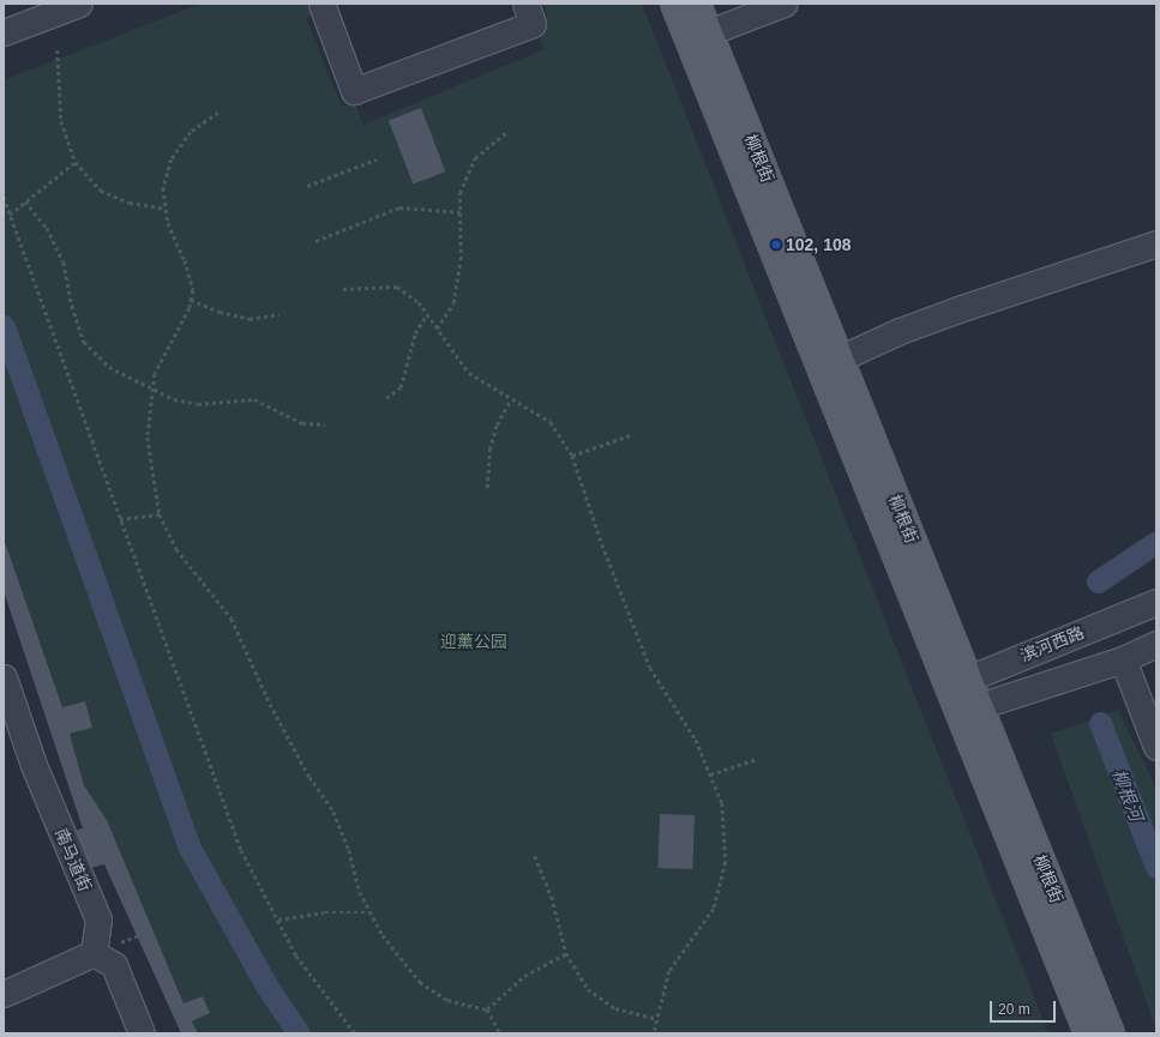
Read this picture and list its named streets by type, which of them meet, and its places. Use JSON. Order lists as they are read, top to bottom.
{
  "streets": {
    "main road": ["柳根街"],
    "street": ["滨河西路", "南马道街"]
  },
  "crossings": [
    ["柳根街", "滨河西路"]
  ],
  "water": ["柳根河"],
  "parks": ["迎薰公园"],
  "places": ["102, 108"],
  "scale_bar": "20 m"
}
